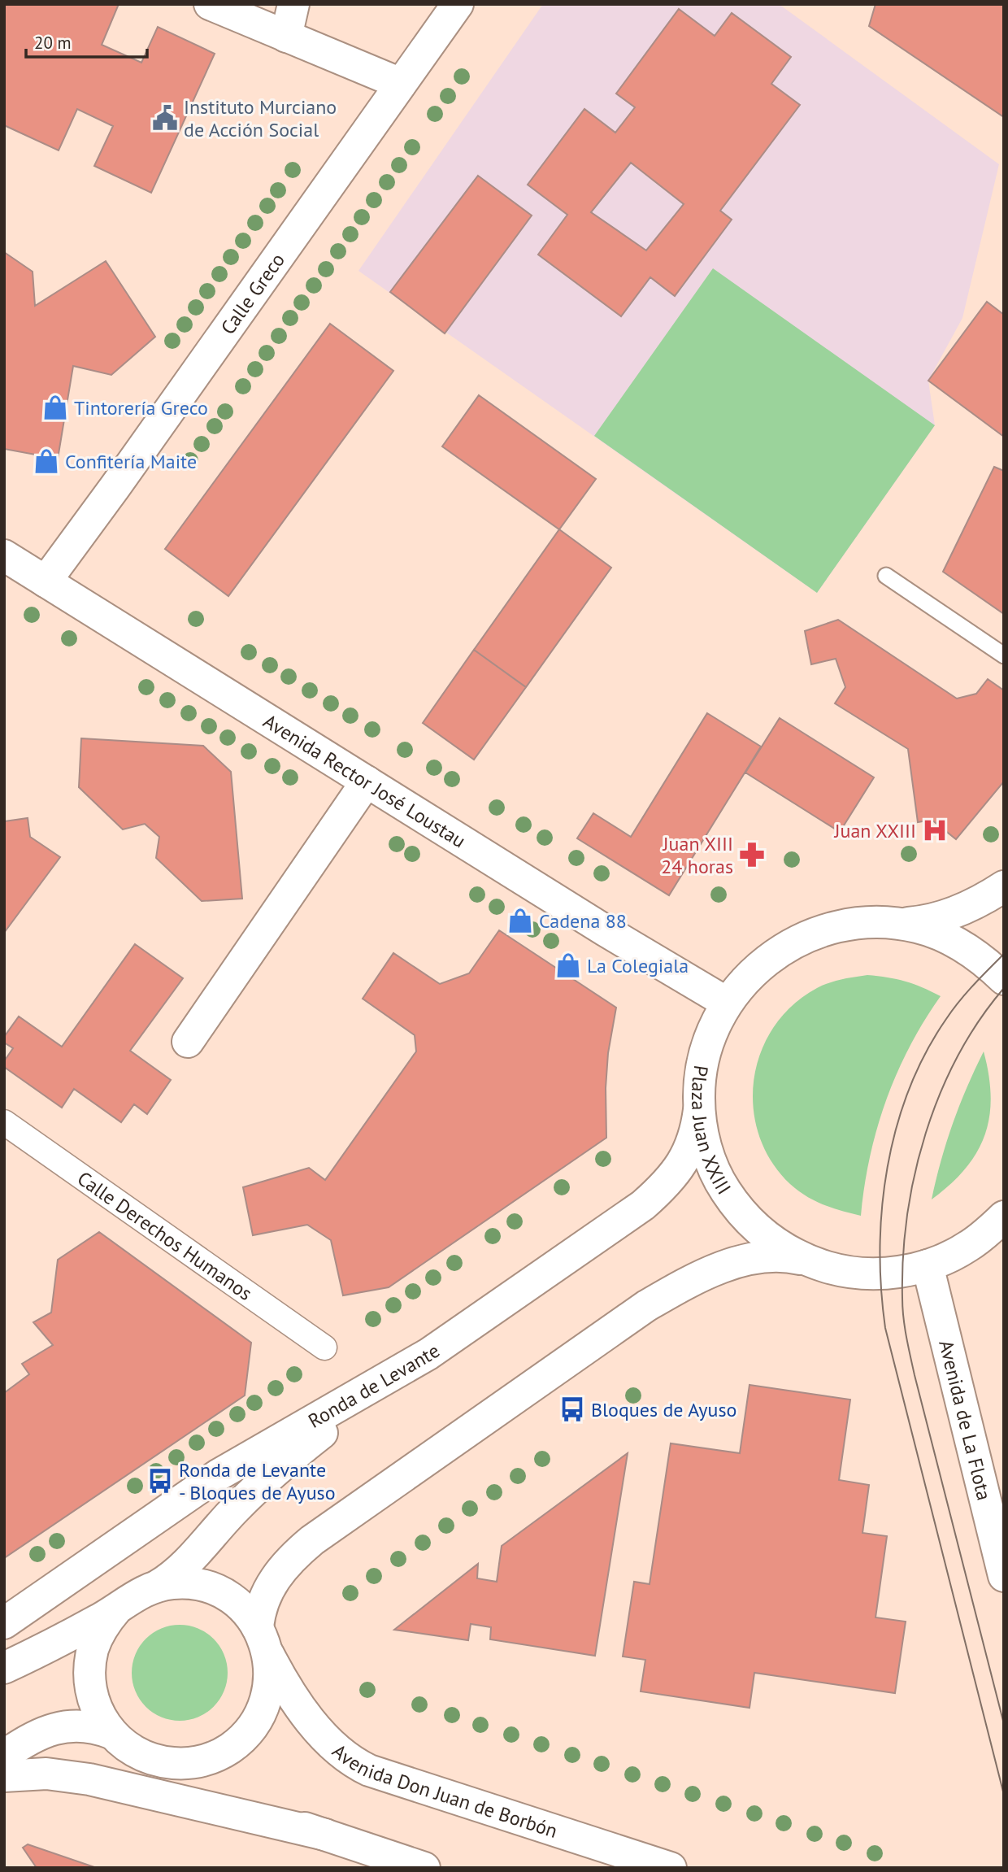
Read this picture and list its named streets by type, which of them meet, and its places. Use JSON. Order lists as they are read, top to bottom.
{
  "streets": {
    "main road": [
      "Calle Greco",
      "Avenida Rector José Loustau",
      "Plaza Juan XXIII",
      "Ronda de Levante",
      "Avenida de La Flota",
      "Avenida Don Juan de Borbón"
    ],
    "street": ["Calle Derechos Humanos"]
  },
  "crossings": [
    ["Calle Greco", "Avenida Rector José Loustau"],
    ["Avenida Rector José Loustau", "Plaza Juan XXIII"],
    ["Plaza Juan XXIII", "Ronda de Levante"],
    ["Plaza Juan XXIII", "Avenida de La Flota"]
  ],
  "places": {
    "public building": ["Instituto Murciano de Acción Social"],
    "shop": [
      "Tintorería Greco",
      "Confitería Maite",
      "Cadena 88",
      "La Colegiala"
    ],
    "hospital": ["Juan XXIII"],
    "pharmacy": ["Juan XIII 24 horas"],
    "bus stop": ["Bloques de Ayuso", "Ronda de Levante - Bloques de Ayuso"]
  },
  "scale_bar": "20 m"
}
